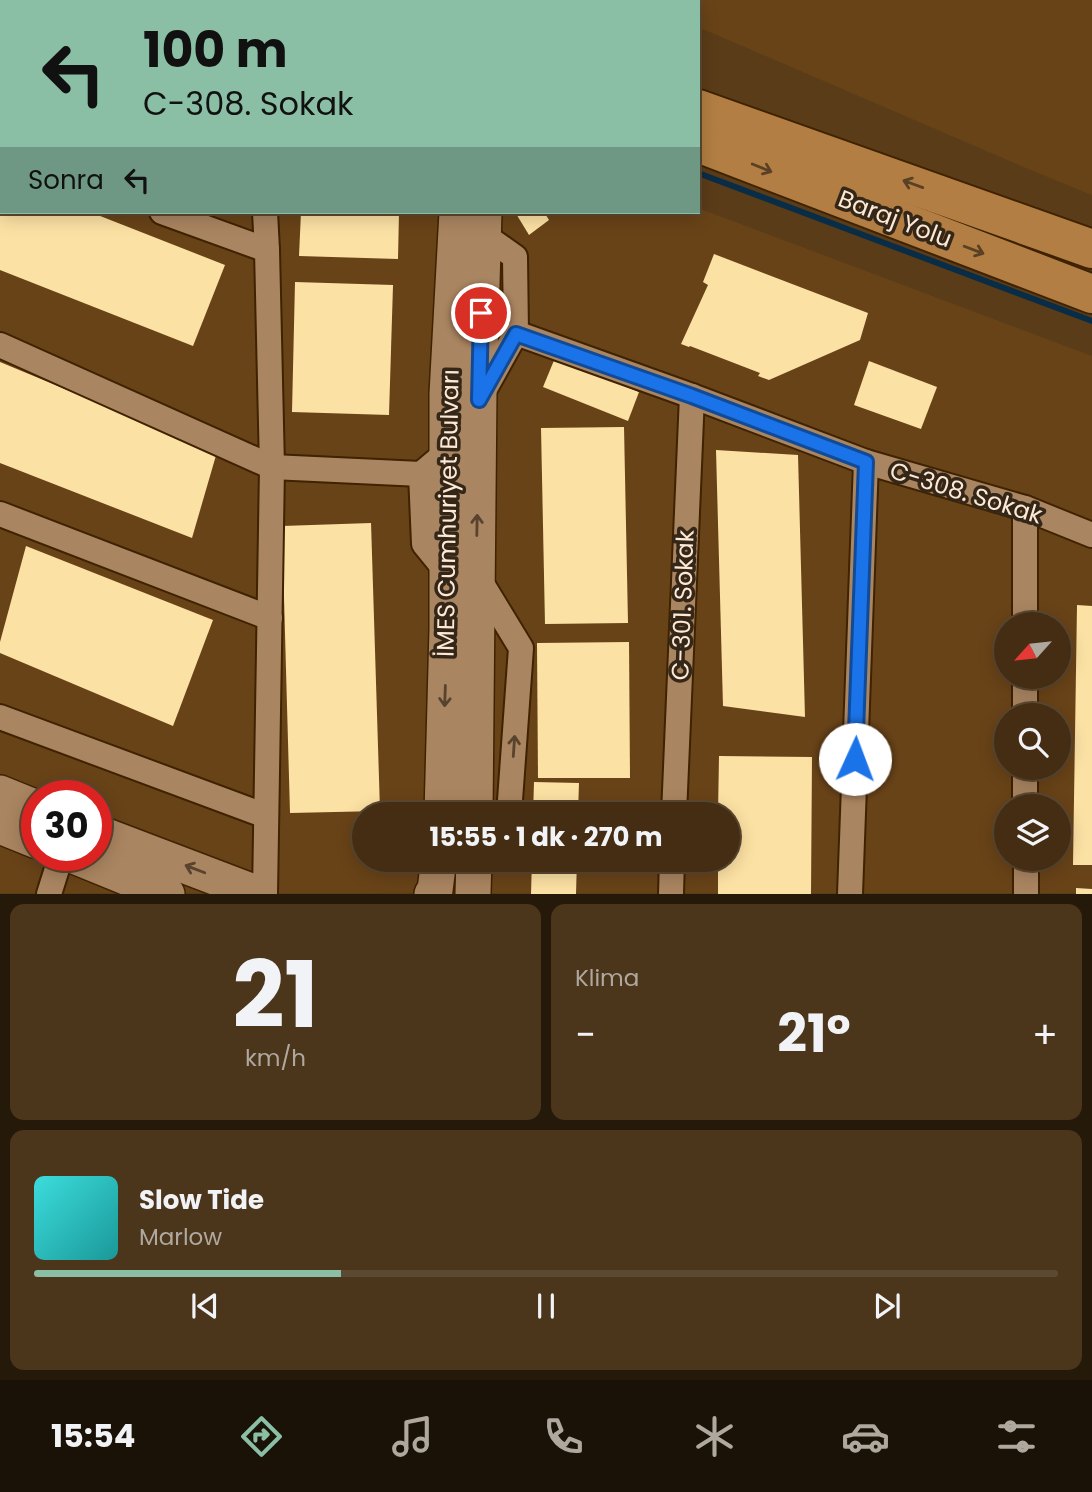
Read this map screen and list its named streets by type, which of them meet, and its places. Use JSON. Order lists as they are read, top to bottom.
{
  "streets": {
    "main road": ["Baraj Yolu"],
    "street": ["C-308. Sokak", "İMES Cumhuriyet Bulvarı", "C-301. Sokak"]
  },
  "crossings": [
    ["C-308. Sokak", "C-301. Sokak"]
  ],
  "north": "bottom left",
  "page": {
    "turn": ["100 m", "C-308. Sokak"],
    "then": "Sonra",
    "limit": "30",
    "trip": "15:55 · 1 dk · 270 m",
    "tile": [
      ["21", "km/h"],
      "Klima"
    ],
    "heat": ["−", "21°", "+"],
    "song": ["Slow Tide", "Marlow"],
    "tabs": "15:54"
  }
}
